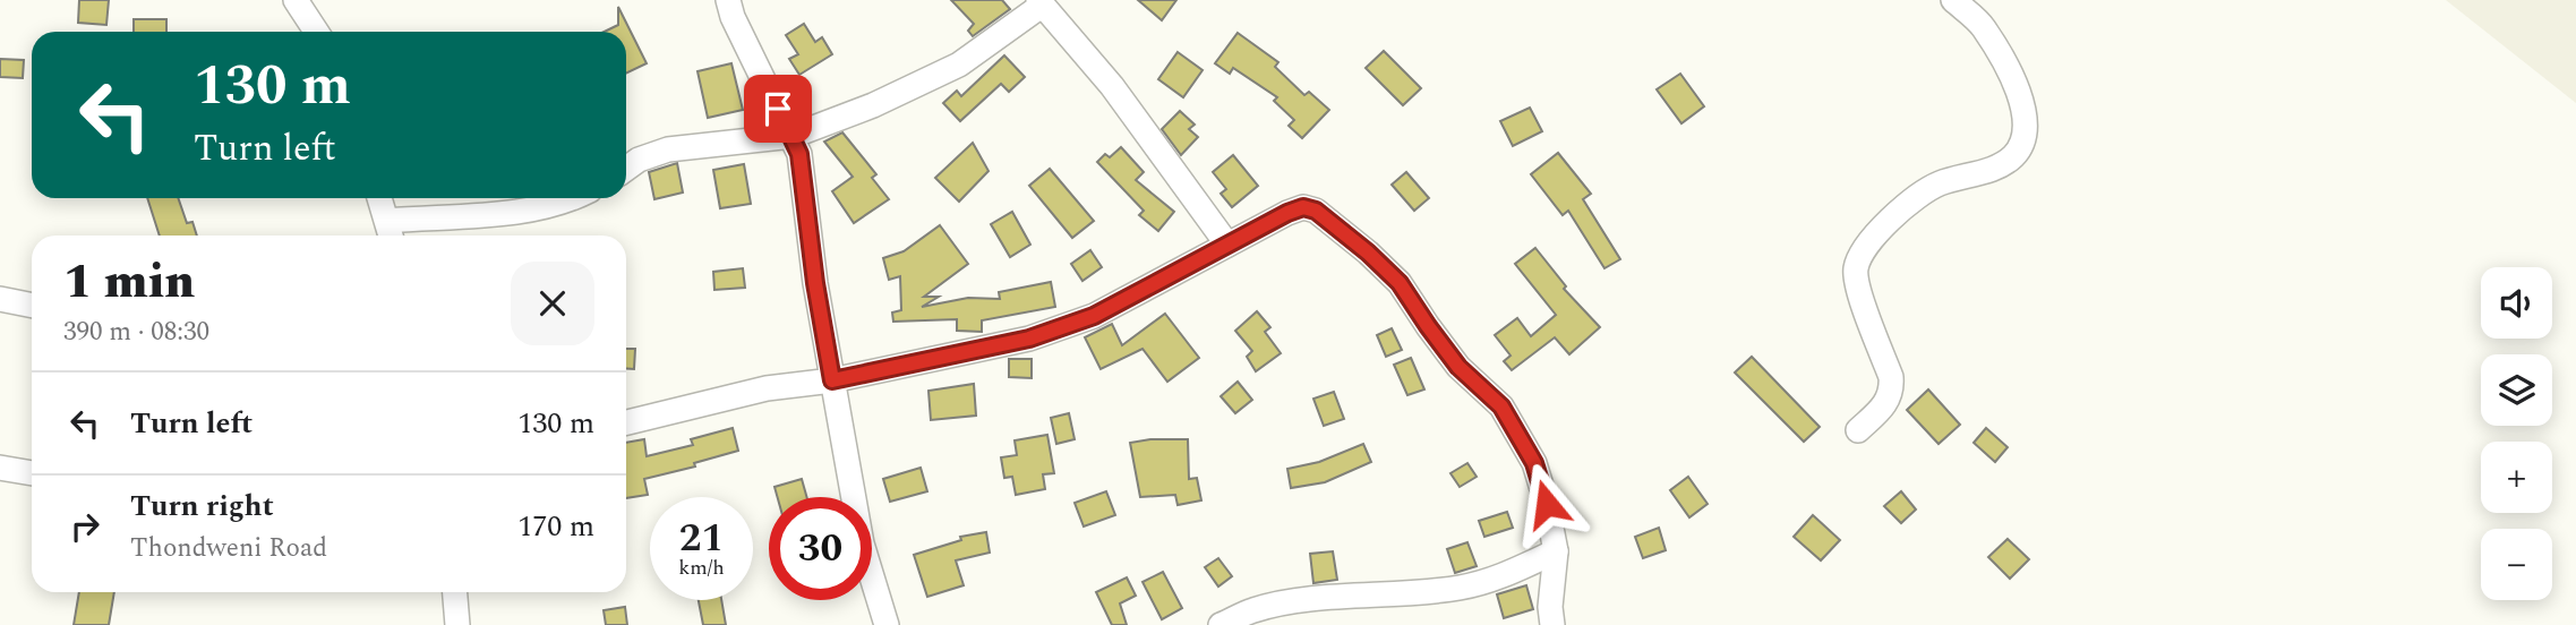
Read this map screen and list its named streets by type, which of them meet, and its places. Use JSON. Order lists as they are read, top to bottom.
{
  "page": {
    "turn": ["130 m", "Turn left"],
    "heading": ["1 min", "390 m · 08:30"],
    "map_buttons": ["+", "−"],
    "list": [
      {
        "name": "Turn left",
        "value": "130 m"
      },
      {
        "name": "Turn right",
        "note": "Thondweni Road",
        "value": "170 m"
      }
    ],
    "speed": "21 km/h",
    "limit": "30"
  }
}
